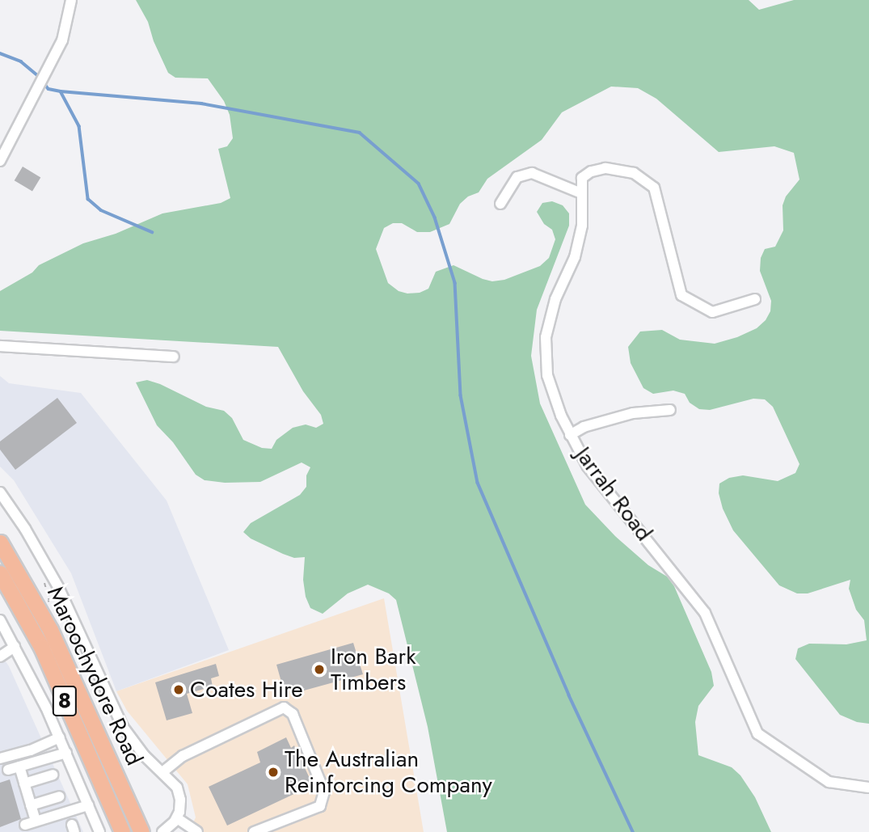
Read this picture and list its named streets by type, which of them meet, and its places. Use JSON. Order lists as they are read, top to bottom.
{
  "streets": {
    "highway": ["Maroochydore Road", "8"],
    "street": ["Jarrah Road"]
  },
  "places": ["Iron Bark Timbers", "Coates Hire", "The Australian Reinforcing Company"]
}
